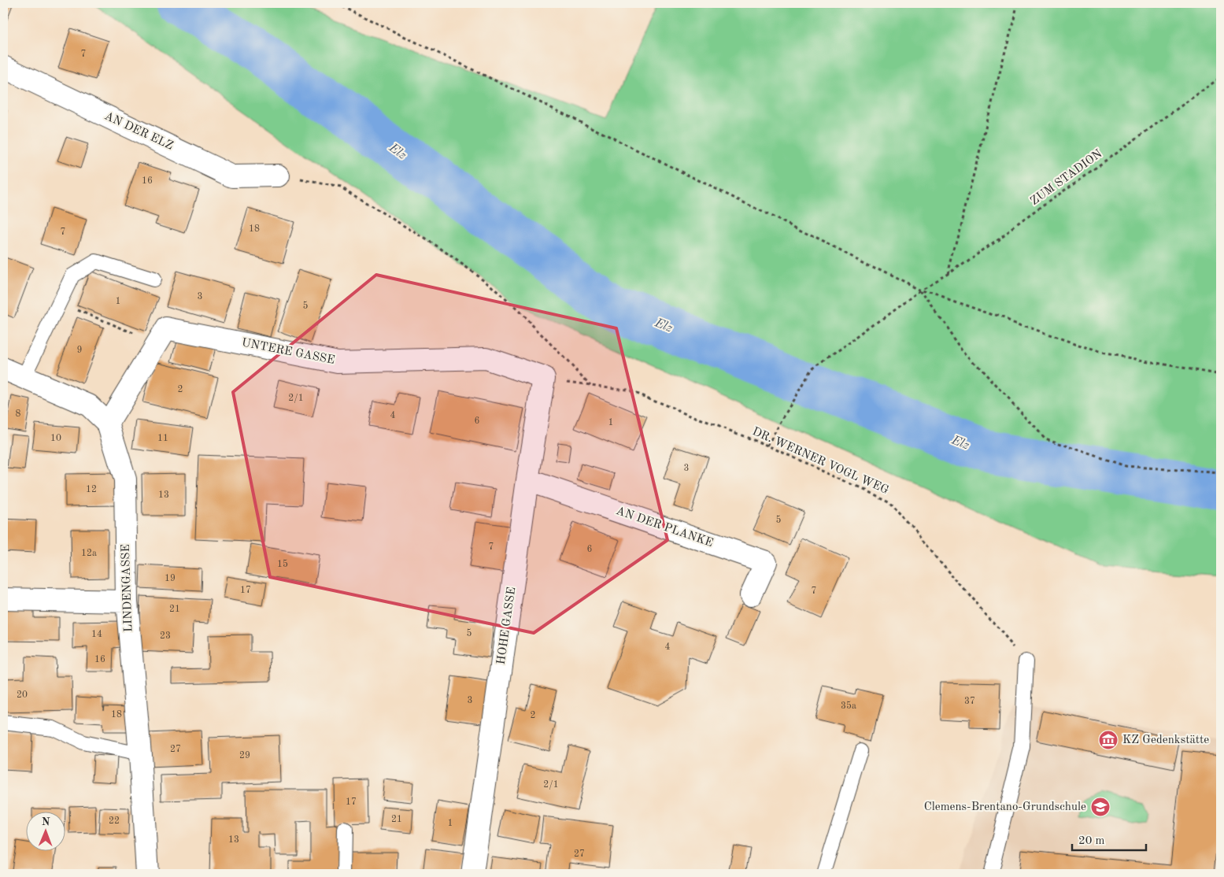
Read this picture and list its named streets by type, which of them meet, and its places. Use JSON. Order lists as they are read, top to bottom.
{
  "streets": {
    "street": [
      "AN DER ELZ",
      "UNTERE GASSE",
      "AN DER PLANKE",
      "LINDENGASSE",
      "HOHE GASSE"
    ],
    "path": ["ZUM STADION", "DR. WERNER VOGL WEG"]
  },
  "crossings": [
    ["ZUM STADION", "DR. WERNER VOGL WEG"],
    ["UNTERE GASSE", "DR. WERNER VOGL WEG"],
    ["UNTERE GASSE", "LINDENGASSE"],
    ["UNTERE GASSE", "HOHE GASSE"],
    ["DR. WERNER VOGL WEG", "HOHE GASSE"],
    ["AN DER PLANKE", "HOHE GASSE"]
  ],
  "water": ["Elz"],
  "places": {
    "museum": ["KZ Gedenkstätte"],
    "school or university": ["Clemens-Brentano-Grundschule"]
  },
  "house_numbers": [
    "7",
    "16",
    "18",
    "7",
    "3",
    "1",
    "5",
    "9",
    "2",
    "2/1",
    "8",
    "4",
    "6",
    "1",
    "10",
    "11",
    "3",
    "12",
    "13",
    "5",
    "7",
    "6",
    "12a",
    "15",
    "19",
    "17",
    "7",
    "21",
    "5",
    "14",
    "23",
    "4",
    "16",
    "20",
    "3",
    "37",
    "35a",
    "18",
    "2",
    "27",
    "29",
    "2/1",
    "17",
    "21",
    "22",
    "1",
    "13",
    "27"
  ],
  "scale_bar": "20 m",
  "north": "top"
}
